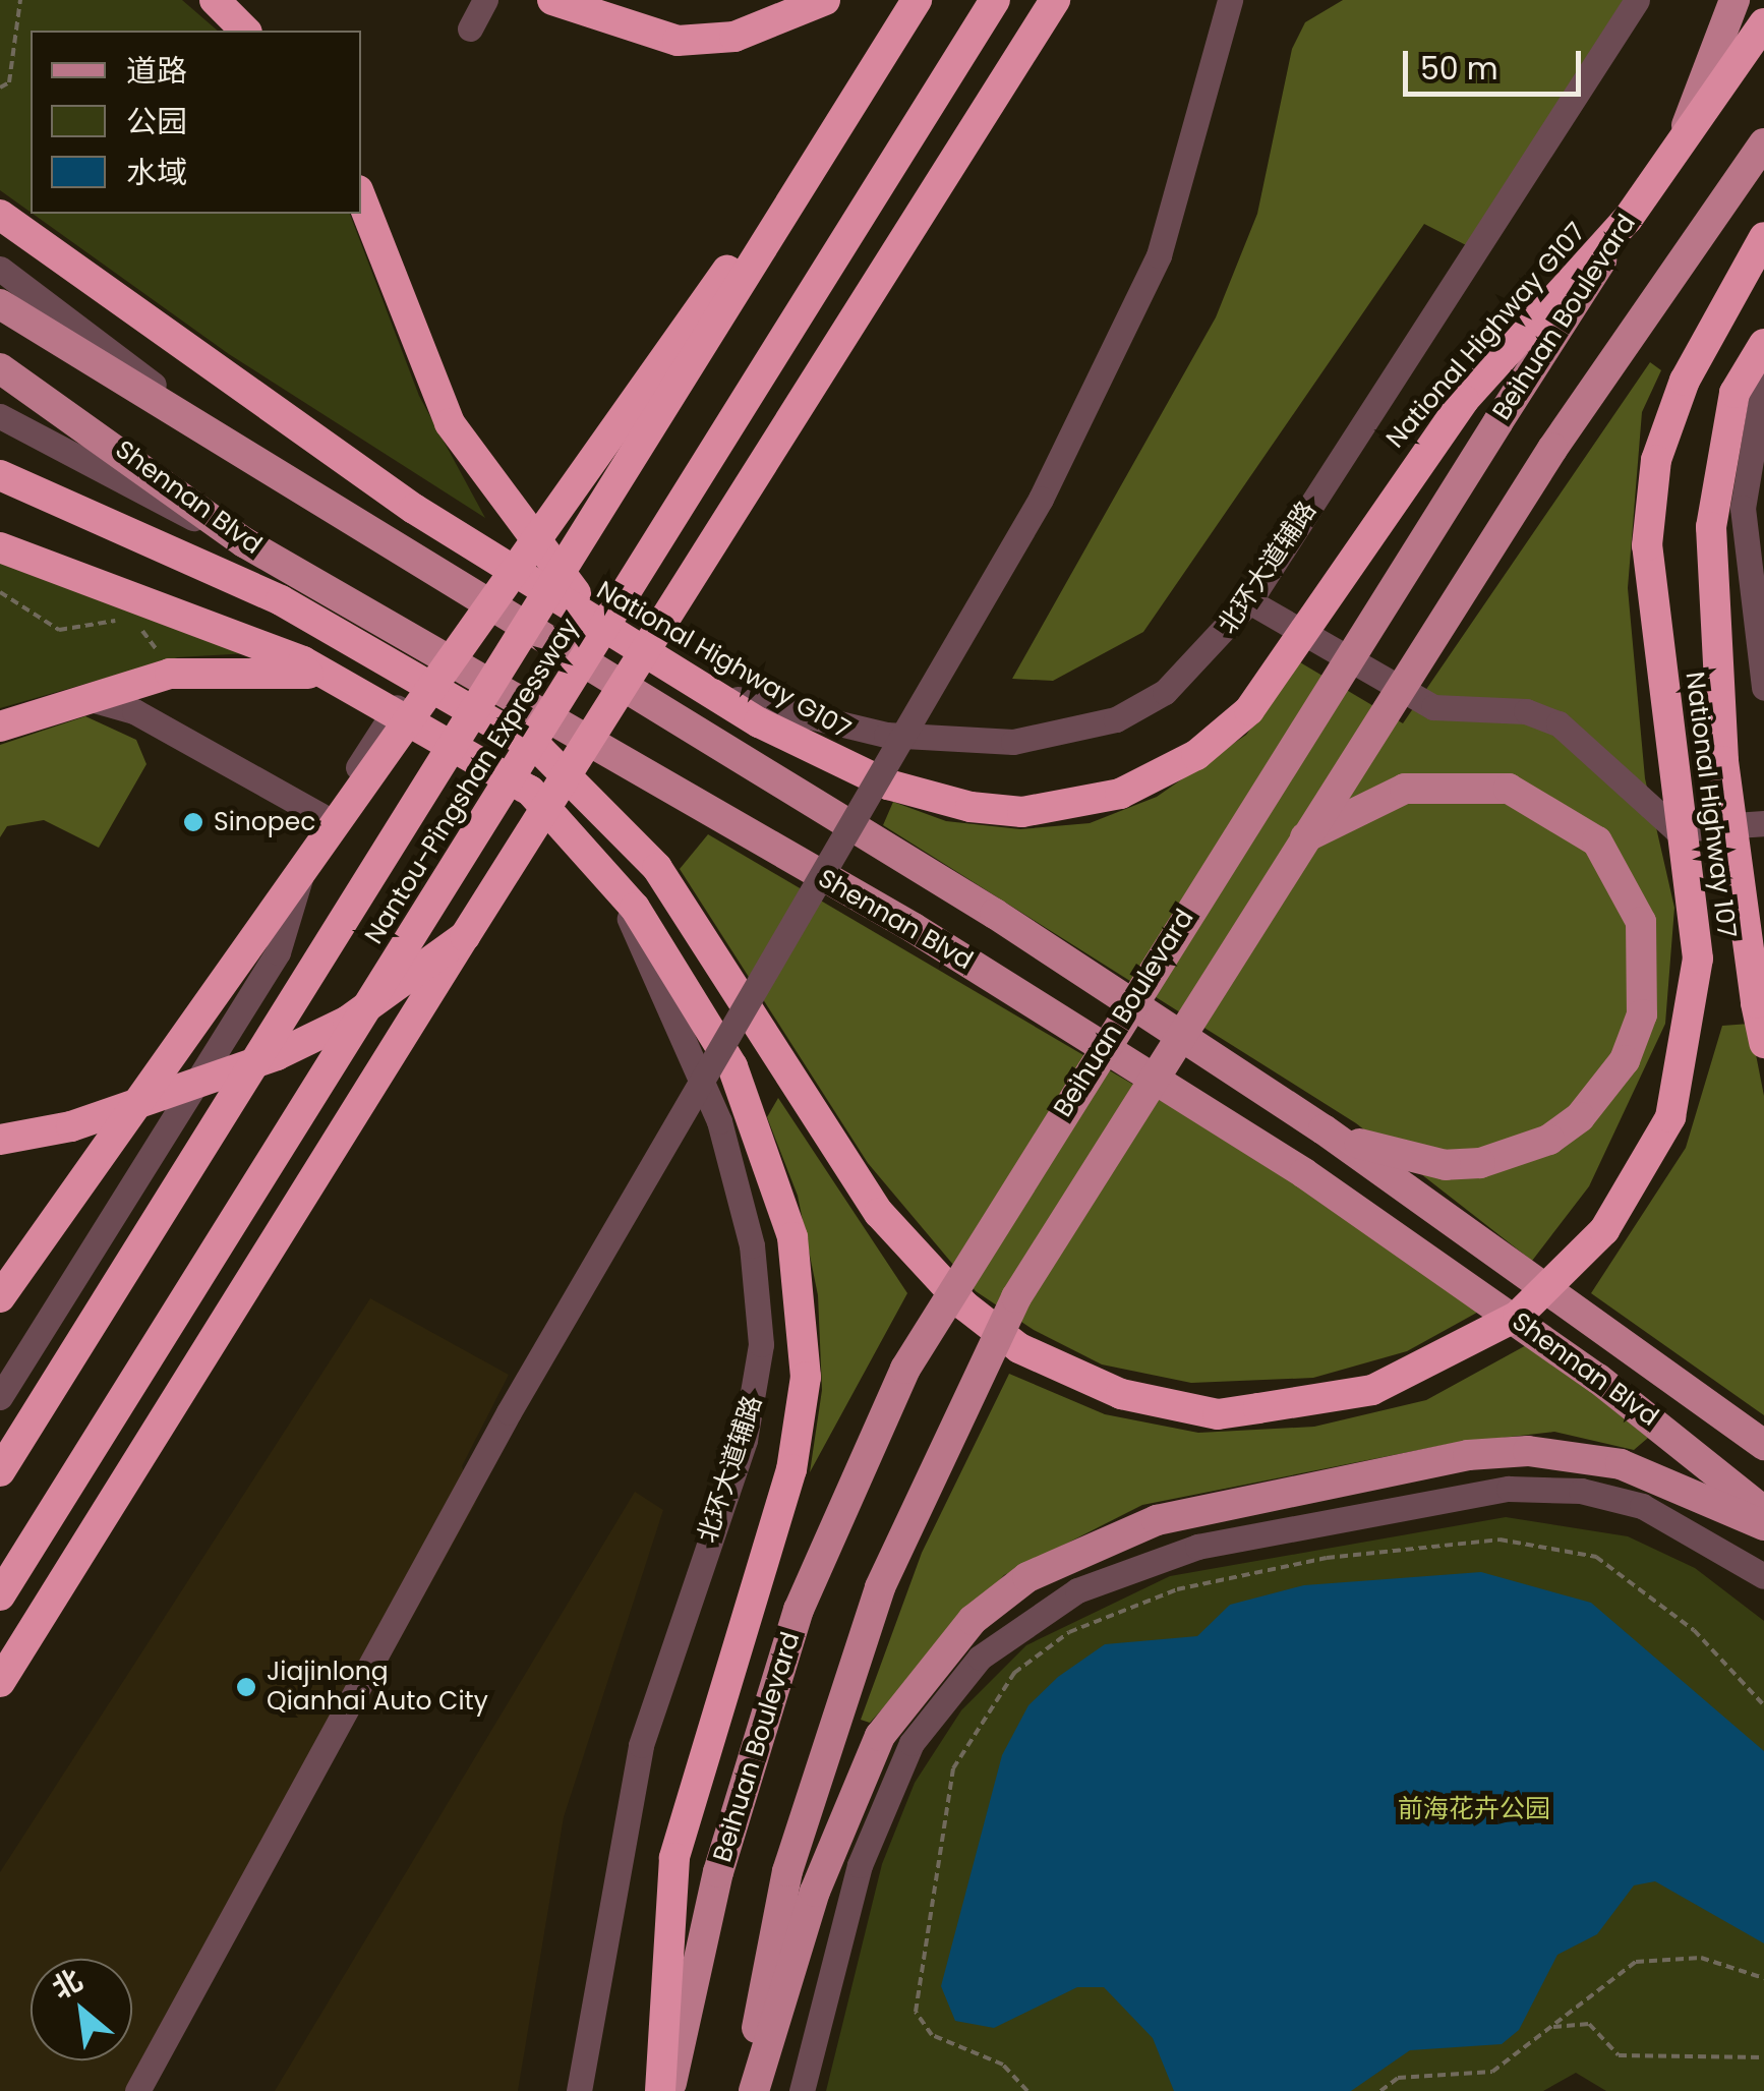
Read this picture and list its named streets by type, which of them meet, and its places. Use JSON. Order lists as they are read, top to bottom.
{
  "streets": {
    "highway": [
      "Beihuan Boulevard",
      "National Highway G107",
      "Nantou-Pingshan Expressway",
      "National Highway 107"
    ],
    "main road": ["Shennan Blvd"],
    "street": ["北环大道辅路"]
  },
  "crossings": [
    ["Beihuan Boulevard", "National Highway G107"],
    ["National Highway G107", "北环大道辅路"]
  ],
  "parks": ["前海花卉公园"],
  "places": ["Sinopec", "Jiajinlong Qianhai Auto City"],
  "legend": ["道路", "公园", "水域"],
  "scale_bar": "50 m",
  "north": "top left"
}
